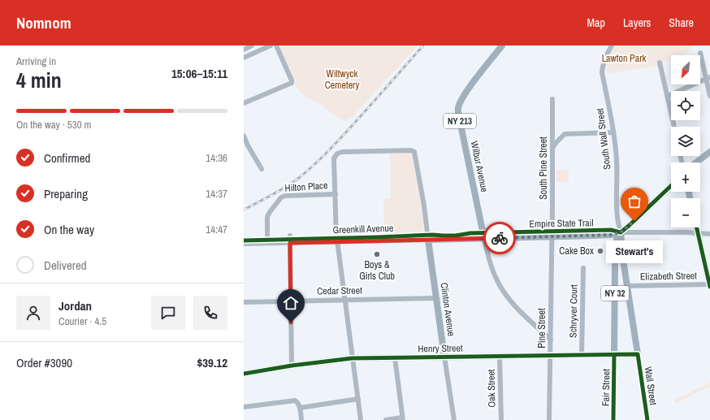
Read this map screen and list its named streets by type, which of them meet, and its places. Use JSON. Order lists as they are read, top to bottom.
{
  "streets": {
    "main road": [
      "NY 213",
      "Wilbur Avenue",
      "Greenkill Avenue",
      "NY 32",
      "Clinton Avenue",
      "Henry Street",
      "Wall Street",
      "Fair Street"
    ],
    "street": [
      "South Wall Street",
      "South Pine Street",
      "Hilton Place",
      "Elizabeth Street",
      "Cedar Street",
      "Schryver Court",
      "Pine Street",
      "Oak Street"
    ],
    "cycle path": ["Empire State Trail"]
  },
  "crossings": [
    ["South Wall Street", "Greenkill Avenue"],
    ["South Wall Street", "Wall Street"],
    ["South Wall Street", "Fair Street"],
    ["Wilbur Avenue", "Greenkill Avenue"],
    ["South Pine Street", "Greenkill Avenue"],
    ["South Pine Street", "Pine Street"],
    ["Greenkill Avenue", "Clinton Avenue"],
    ["Greenkill Avenue", "Pine Street"],
    ["Greenkill Avenue", "Wall Street"],
    ["Greenkill Avenue", "Fair Street"],
    ["Elizabeth Street", "Wall Street"],
    ["Cedar Street", "Clinton Avenue"],
    ["Clinton Avenue", "Henry Street"],
    ["Schryver Court", "Henry Street"],
    ["Pine Street", "Henry Street"],
    ["Henry Street", "Wall Street"],
    ["Henry Street", "Fair Street"],
    ["Henry Street", "Oak Street"],
    ["Wall Street", "Fair Street"]
  ],
  "parks": ["Lawton Park", "Wiltwyck Cemetery"],
  "places": ["Stewart's", "Cake Box", "Boys & Girls Club"],
  "north": "bottom left",
  "page": {
    "header": "Nomnom",
    "nav": ["Map", "Layers", "Share"],
    "heading": ["4 min", "Arriving in", "15:06–15:11"],
    "panel": [
      "Jordan",
      "Courier · 4.5",
      "Order #3090",
      "$39.12"
    ],
    "map_buttons": ["+", "−"],
    "bar": "On the way · 530 m",
    "list": [
      ["Confirmed", "14:36"],
      ["Preparing", "14:37"],
      ["On the way", "14:47"],
      "Delivered"
    ],
    "bubble": "Stewart's"
  }
}
